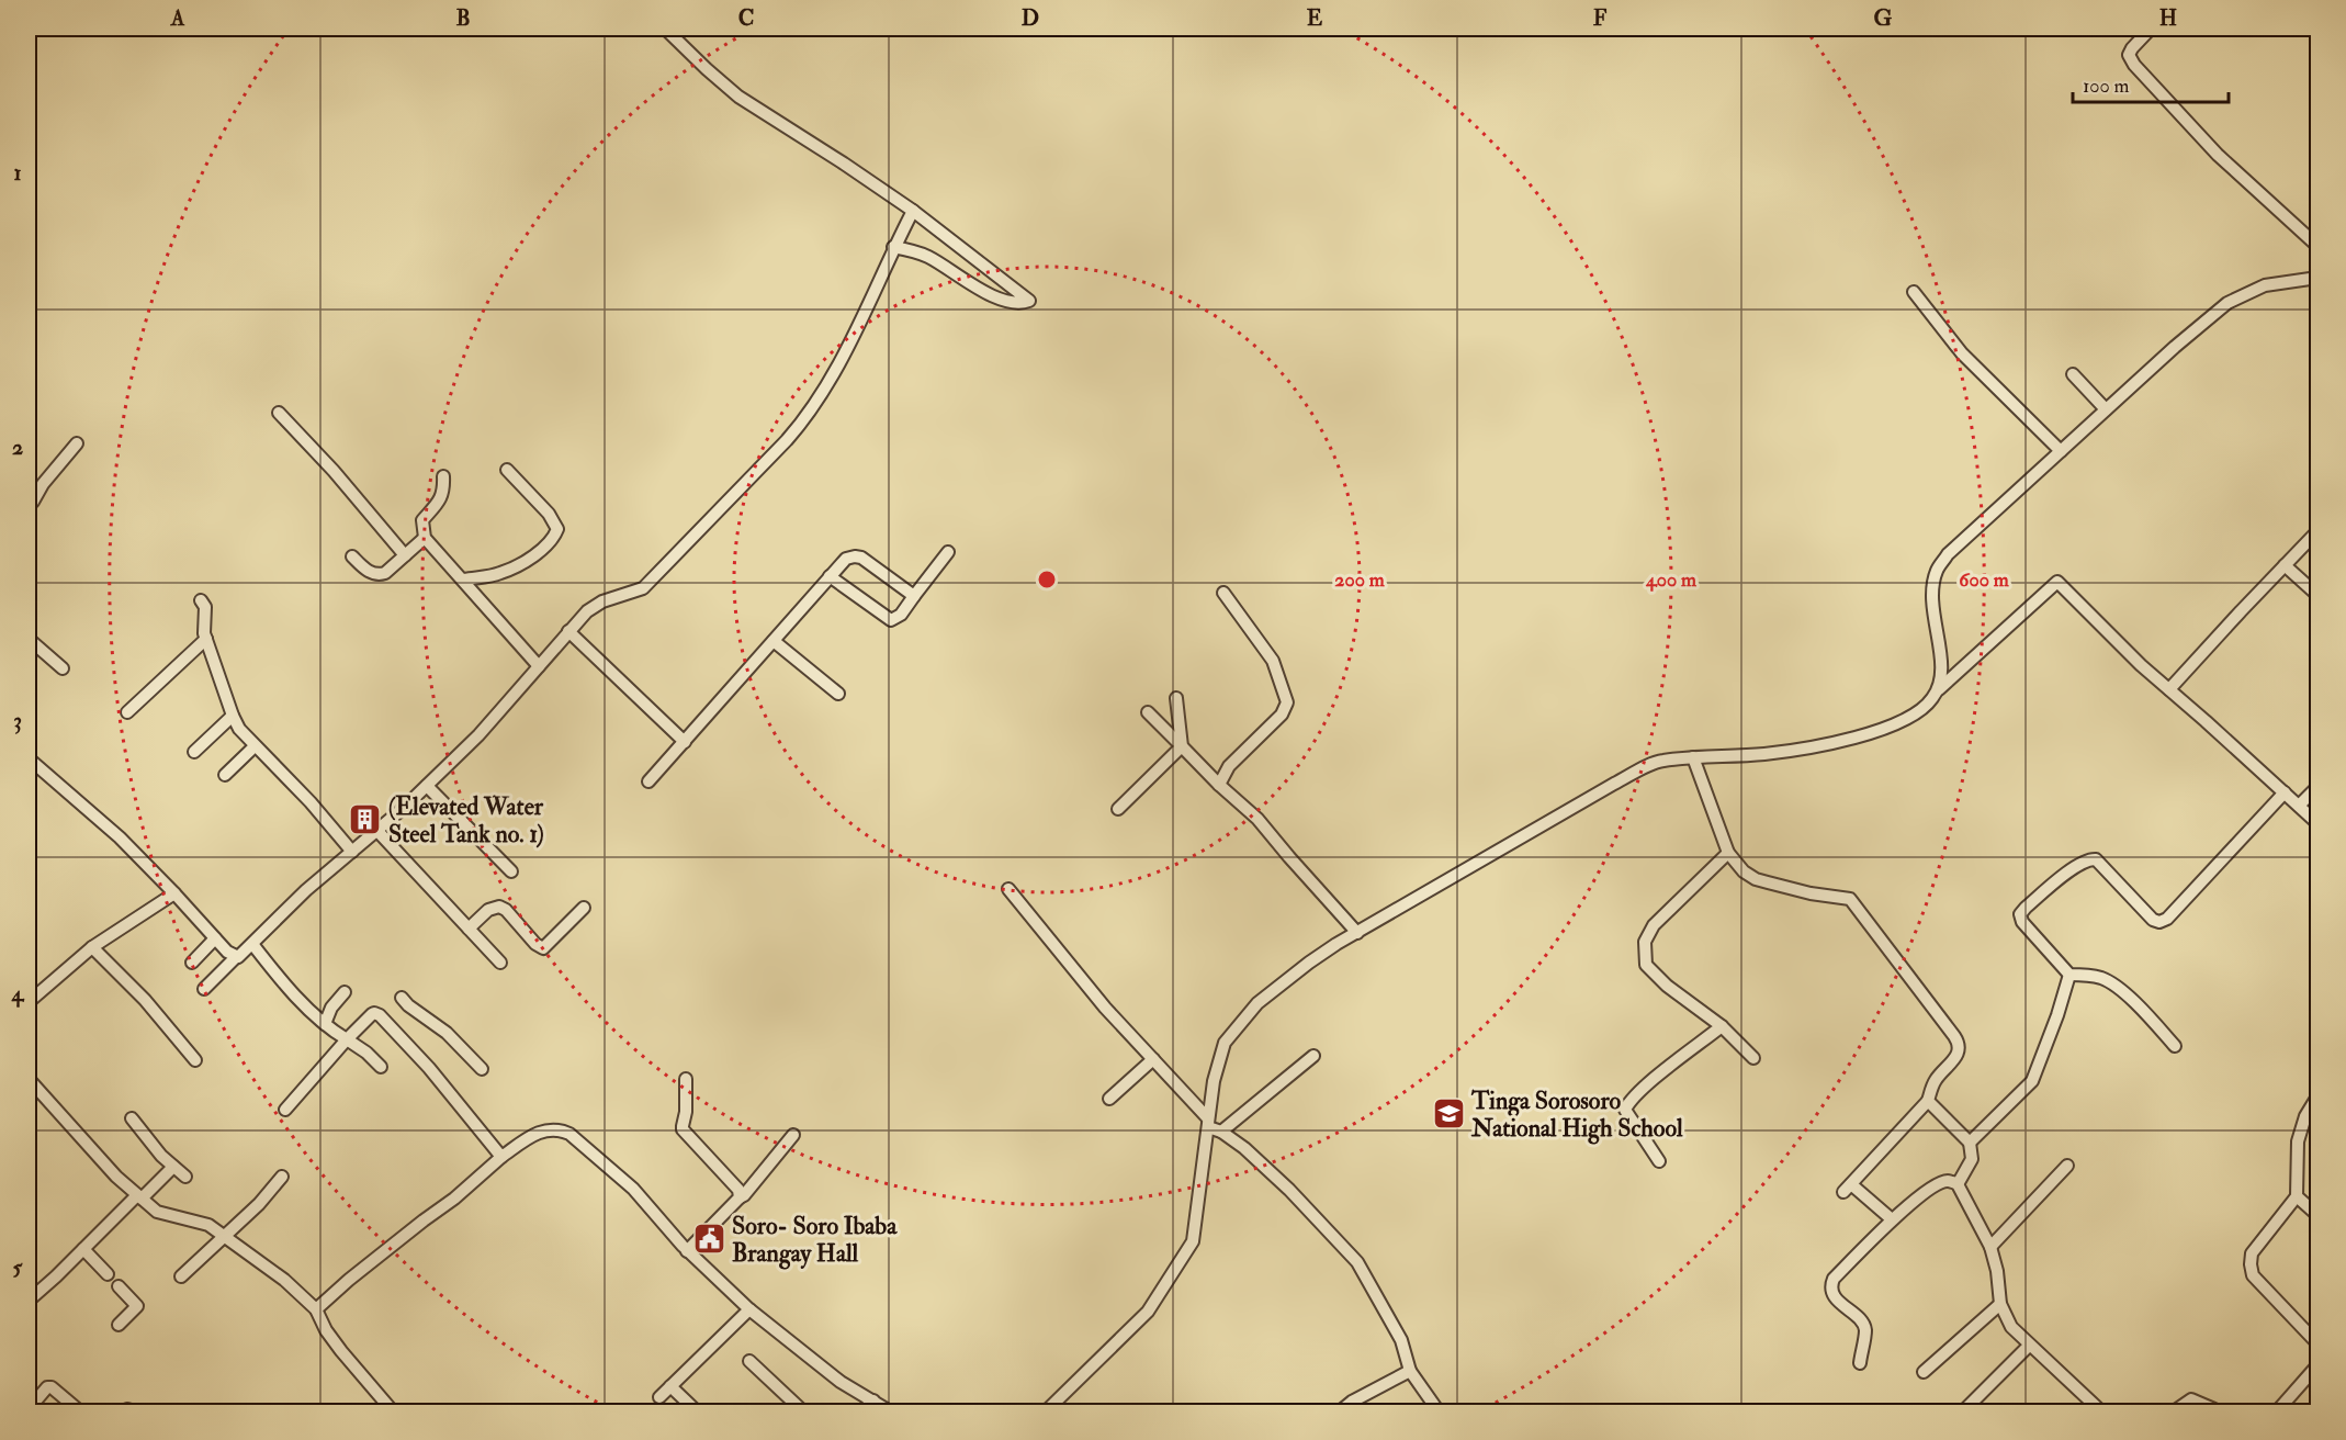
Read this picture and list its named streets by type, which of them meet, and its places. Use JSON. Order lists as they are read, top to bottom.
{
  "places": {
    "building": ["(Elevated Water Steel Tank no. 1)"],
    "school or university": ["Tinga Sorosoro National High School"],
    "public building": ["Soro- Soro Ibaba Brangay Hall"]
  },
  "scale_bar": "100 m",
  "grid": {
    "columns": [
      "A",
      "B",
      "C",
      "D",
      "E",
      "F",
      "G",
      "H"
    ],
    "rows": [
      "1",
      "2",
      "3",
      "4",
      "5"
    ]
  },
  "rings": ["200 m", "400 m", "600 m"]
}
